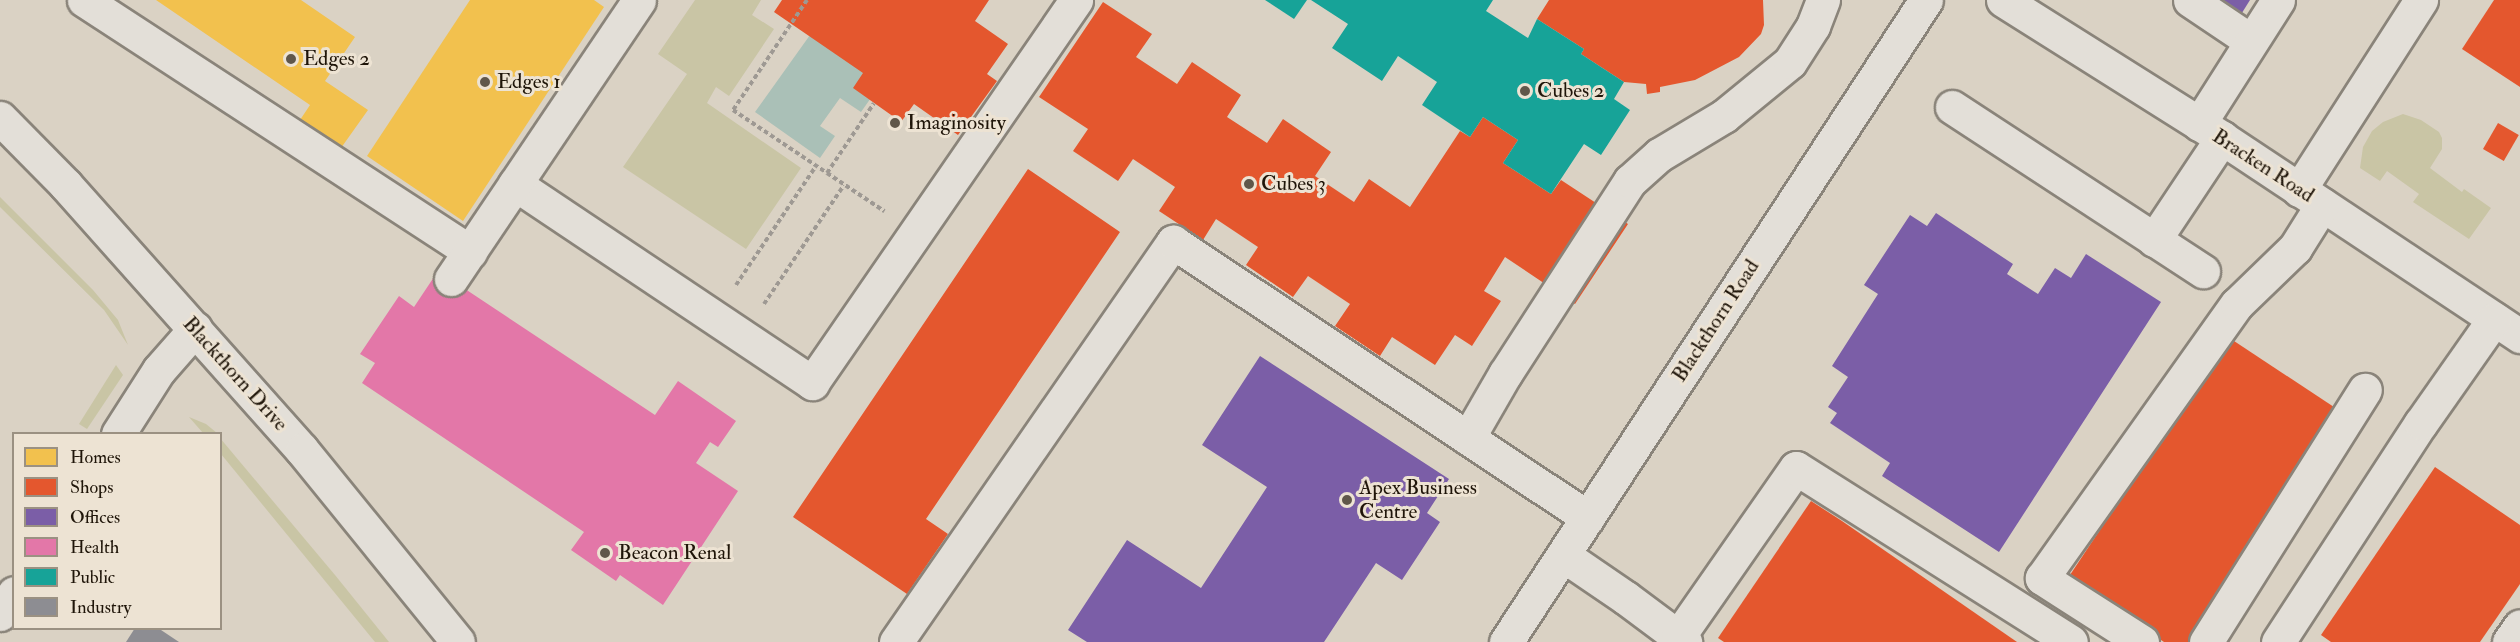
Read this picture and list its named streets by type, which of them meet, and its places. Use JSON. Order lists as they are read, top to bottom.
{
  "streets": {
    "street": ["Bracken Road", "Blackthorn Road", "Blackthorn Drive"]
  },
  "places": [
    "Edges 2",
    "Edges 1",
    "Cubes 2",
    "Imaginosity",
    "Cubes 3",
    "Apex Business Centre",
    "Beacon Renal"
  ],
  "legend": [
    "Homes",
    "Shops",
    "Offices",
    "Health",
    "Public",
    "Industry"
  ]
}
